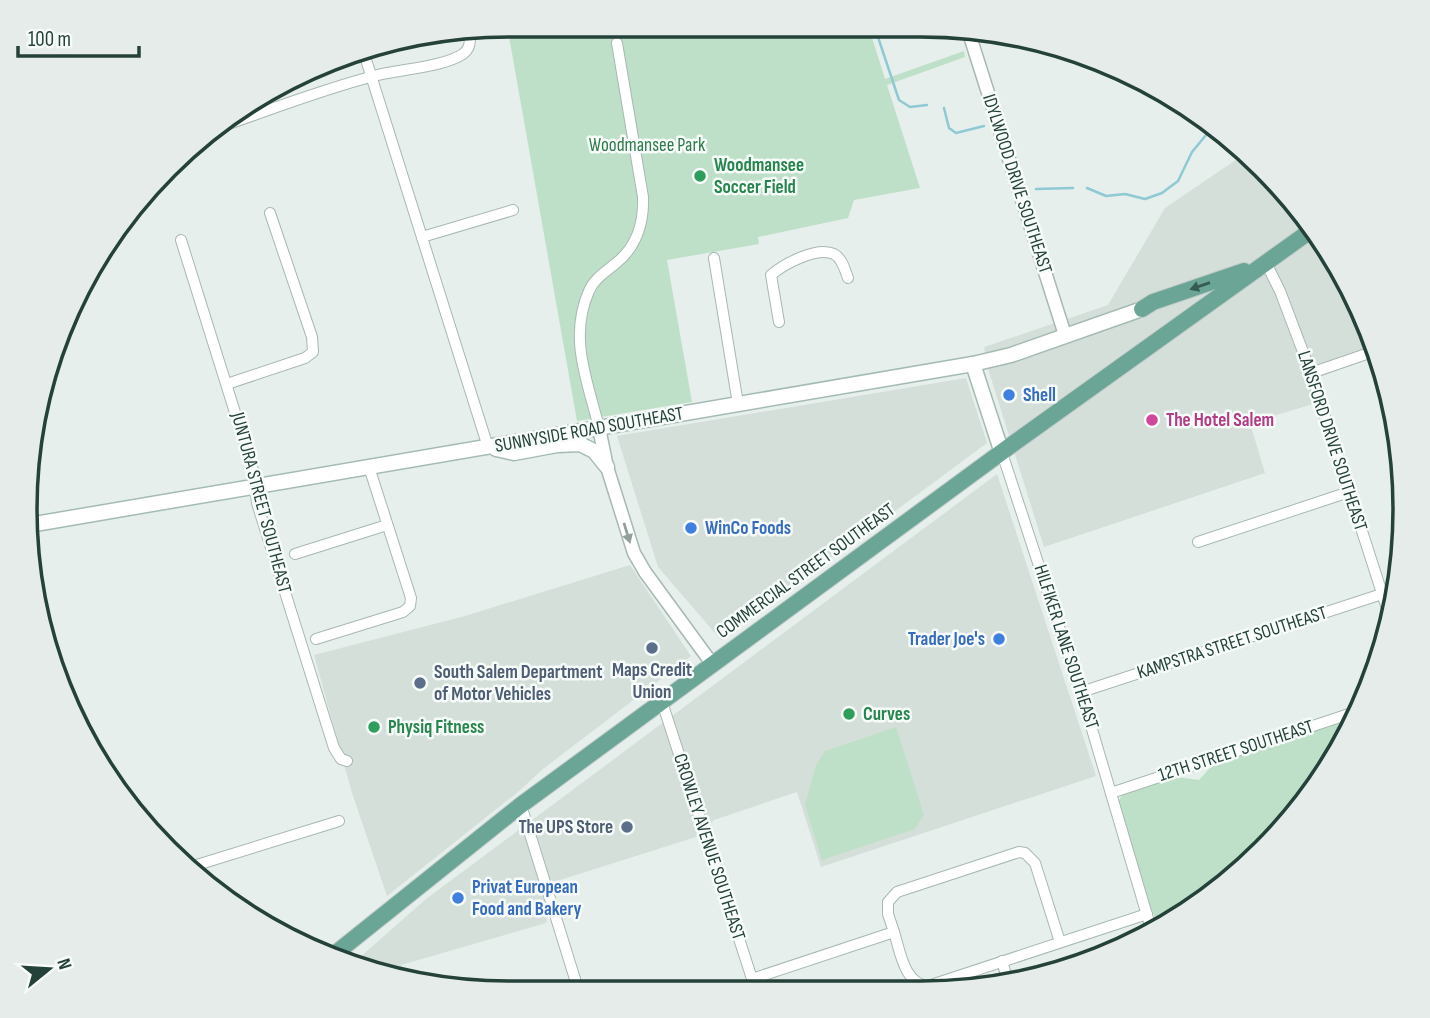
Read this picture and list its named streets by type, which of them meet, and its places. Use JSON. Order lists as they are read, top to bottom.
{
  "streets": {
    "main road": ["SUNNYSIDE ROAD SOUTHEAST", "COMMERCIAL STREET SOUTHEAST", "HILFIKER LANE SOUTHEAST"],
    "street": [
      "IDYLWOOD DRIVE SOUTHEAST",
      "LANSFORD DRIVE SOUTHEAST",
      "JUNTURA STREET SOUTHEAST",
      "KAMPSTRA STREET SOUTHEAST",
      "12TH STREET SOUTHEAST",
      "CROWLEY AVENUE SOUTHEAST"
    ]
  },
  "crossings": [
    ["IDYLWOOD DRIVE SOUTHEAST", "SUNNYSIDE ROAD SOUTHEAST"],
    ["SUNNYSIDE ROAD SOUTHEAST", "JUNTURA STREET SOUTHEAST"],
    ["SUNNYSIDE ROAD SOUTHEAST", "HILFIKER LANE SOUTHEAST"],
    ["LANSFORD DRIVE SOUTHEAST", "COMMERCIAL STREET SOUTHEAST"],
    ["LANSFORD DRIVE SOUTHEAST", "KAMPSTRA STREET SOUTHEAST"],
    ["COMMERCIAL STREET SOUTHEAST", "HILFIKER LANE SOUTHEAST"],
    ["COMMERCIAL STREET SOUTHEAST", "CROWLEY AVENUE SOUTHEAST"],
    ["KAMPSTRA STREET SOUTHEAST", "HILFIKER LANE SOUTHEAST"],
    ["HILFIKER LANE SOUTHEAST", "12TH STREET SOUTHEAST"]
  ],
  "parks": ["Woodmansee Park"],
  "places": [
    "Woodmansee Soccer Field",
    "Shell",
    "The Hotel Salem",
    "WinCo Foods",
    "Trader Joe's",
    "Maps Credit Union",
    "South Salem Department of Motor Vehicles",
    "Curves",
    "Physiq Fitness",
    "The UPS Store",
    "Privat European Food and Bakery"
  ],
  "scale_bar": "100 m",
  "north": "right"
}
